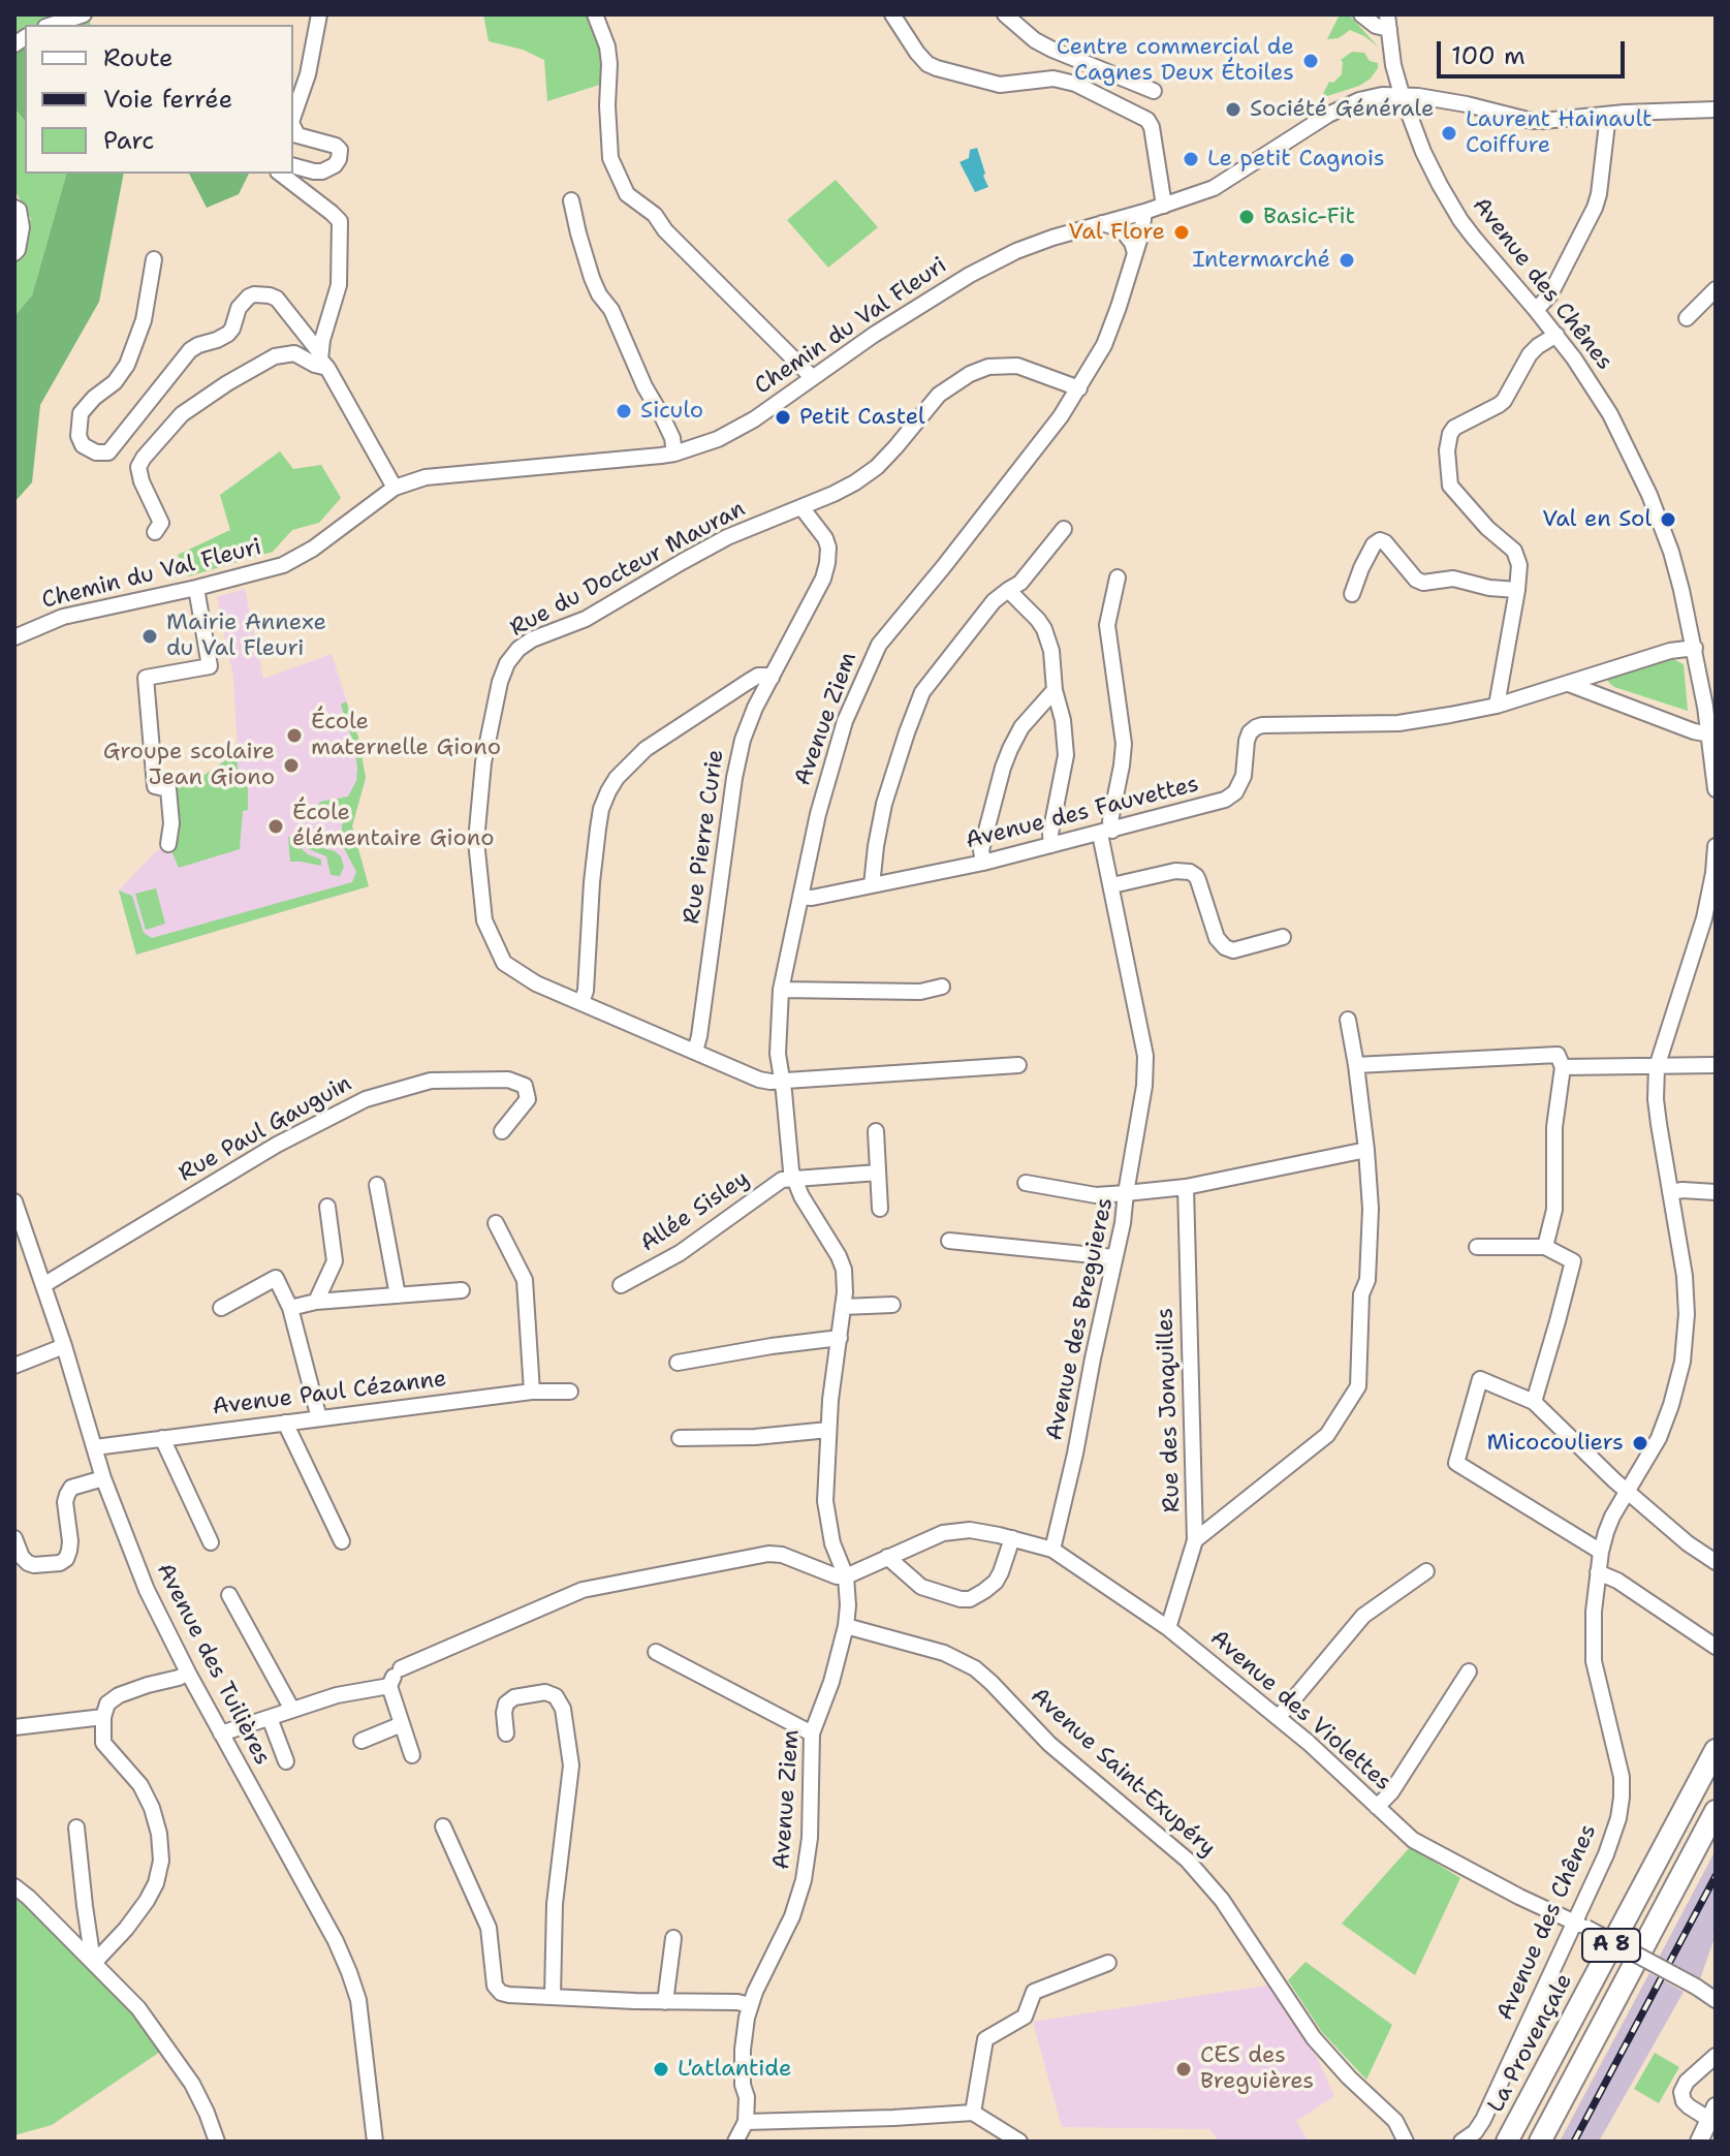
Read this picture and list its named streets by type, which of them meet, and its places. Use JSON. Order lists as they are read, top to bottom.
{
  "streets": {
    "highway": ["A 8", "La Provençale"],
    "street": [
      "Avenue des Chênes",
      "Chemin du Val Fleuri",
      "Rue du Docteur Mauran",
      "Avenue Ziem",
      "Avenue des Fauvettes",
      "Rue Pierre Curie",
      "Rue Paul Gauguin",
      "Allée Sisley",
      "Avenue des Breguieres",
      "Avenue Paul Cézanne",
      "Rue des Jonquilles",
      "Avenue des Tuilières",
      "Avenue des Violettes",
      "Avenue Saint-Exupéry"
    ]
  },
  "crossings": [
    ["Avenue des Chênes", "Chemin du Val Fleuri"],
    ["Avenue des Chênes", "Avenue des Fauvettes"],
    ["Avenue des Chênes", "Avenue des Violettes"],
    ["Chemin du Val Fleuri", "Avenue Ziem"],
    ["Rue du Docteur Mauran", "Avenue Ziem"],
    ["Rue du Docteur Mauran", "Rue Pierre Curie"],
    ["Avenue Ziem", "Avenue des Fauvettes"],
    ["Avenue Ziem", "Allée Sisley"],
    ["Avenue Ziem", "Avenue des Violettes"],
    ["Avenue Ziem", "Avenue Saint-Exupéry"],
    ["Rue Paul Gauguin", "Avenue des Tuilières"],
    ["Avenue des Breguieres", "Rue des Jonquilles"],
    ["Avenue des Breguieres", "Avenue des Violettes"],
    ["Avenue Paul Cézanne", "Avenue des Tuilières"],
    ["Rue des Jonquilles", "Avenue des Violettes"]
  ],
  "places": [
    "Centre commercial de Cagnes Deux Étoiles",
    "Société Générale",
    "Laurent Hainault Coiffure",
    "Le petit Cagnois",
    "Basic-Fit",
    "Val Flore",
    "Intermarché",
    "Siculo",
    "Petit Castel",
    "Val en Sol",
    "Mairie Annexe du Val Fleuri",
    "École maternelle Giono",
    "Groupe scolaire Jean Giono",
    "École élémentaire Giono",
    "Micocouliers",
    "L'atlantide",
    "CES des Breguières"
  ],
  "legend": ["Route", "Voie ferrée", "Parc"],
  "scale_bar": "100 m"
}
